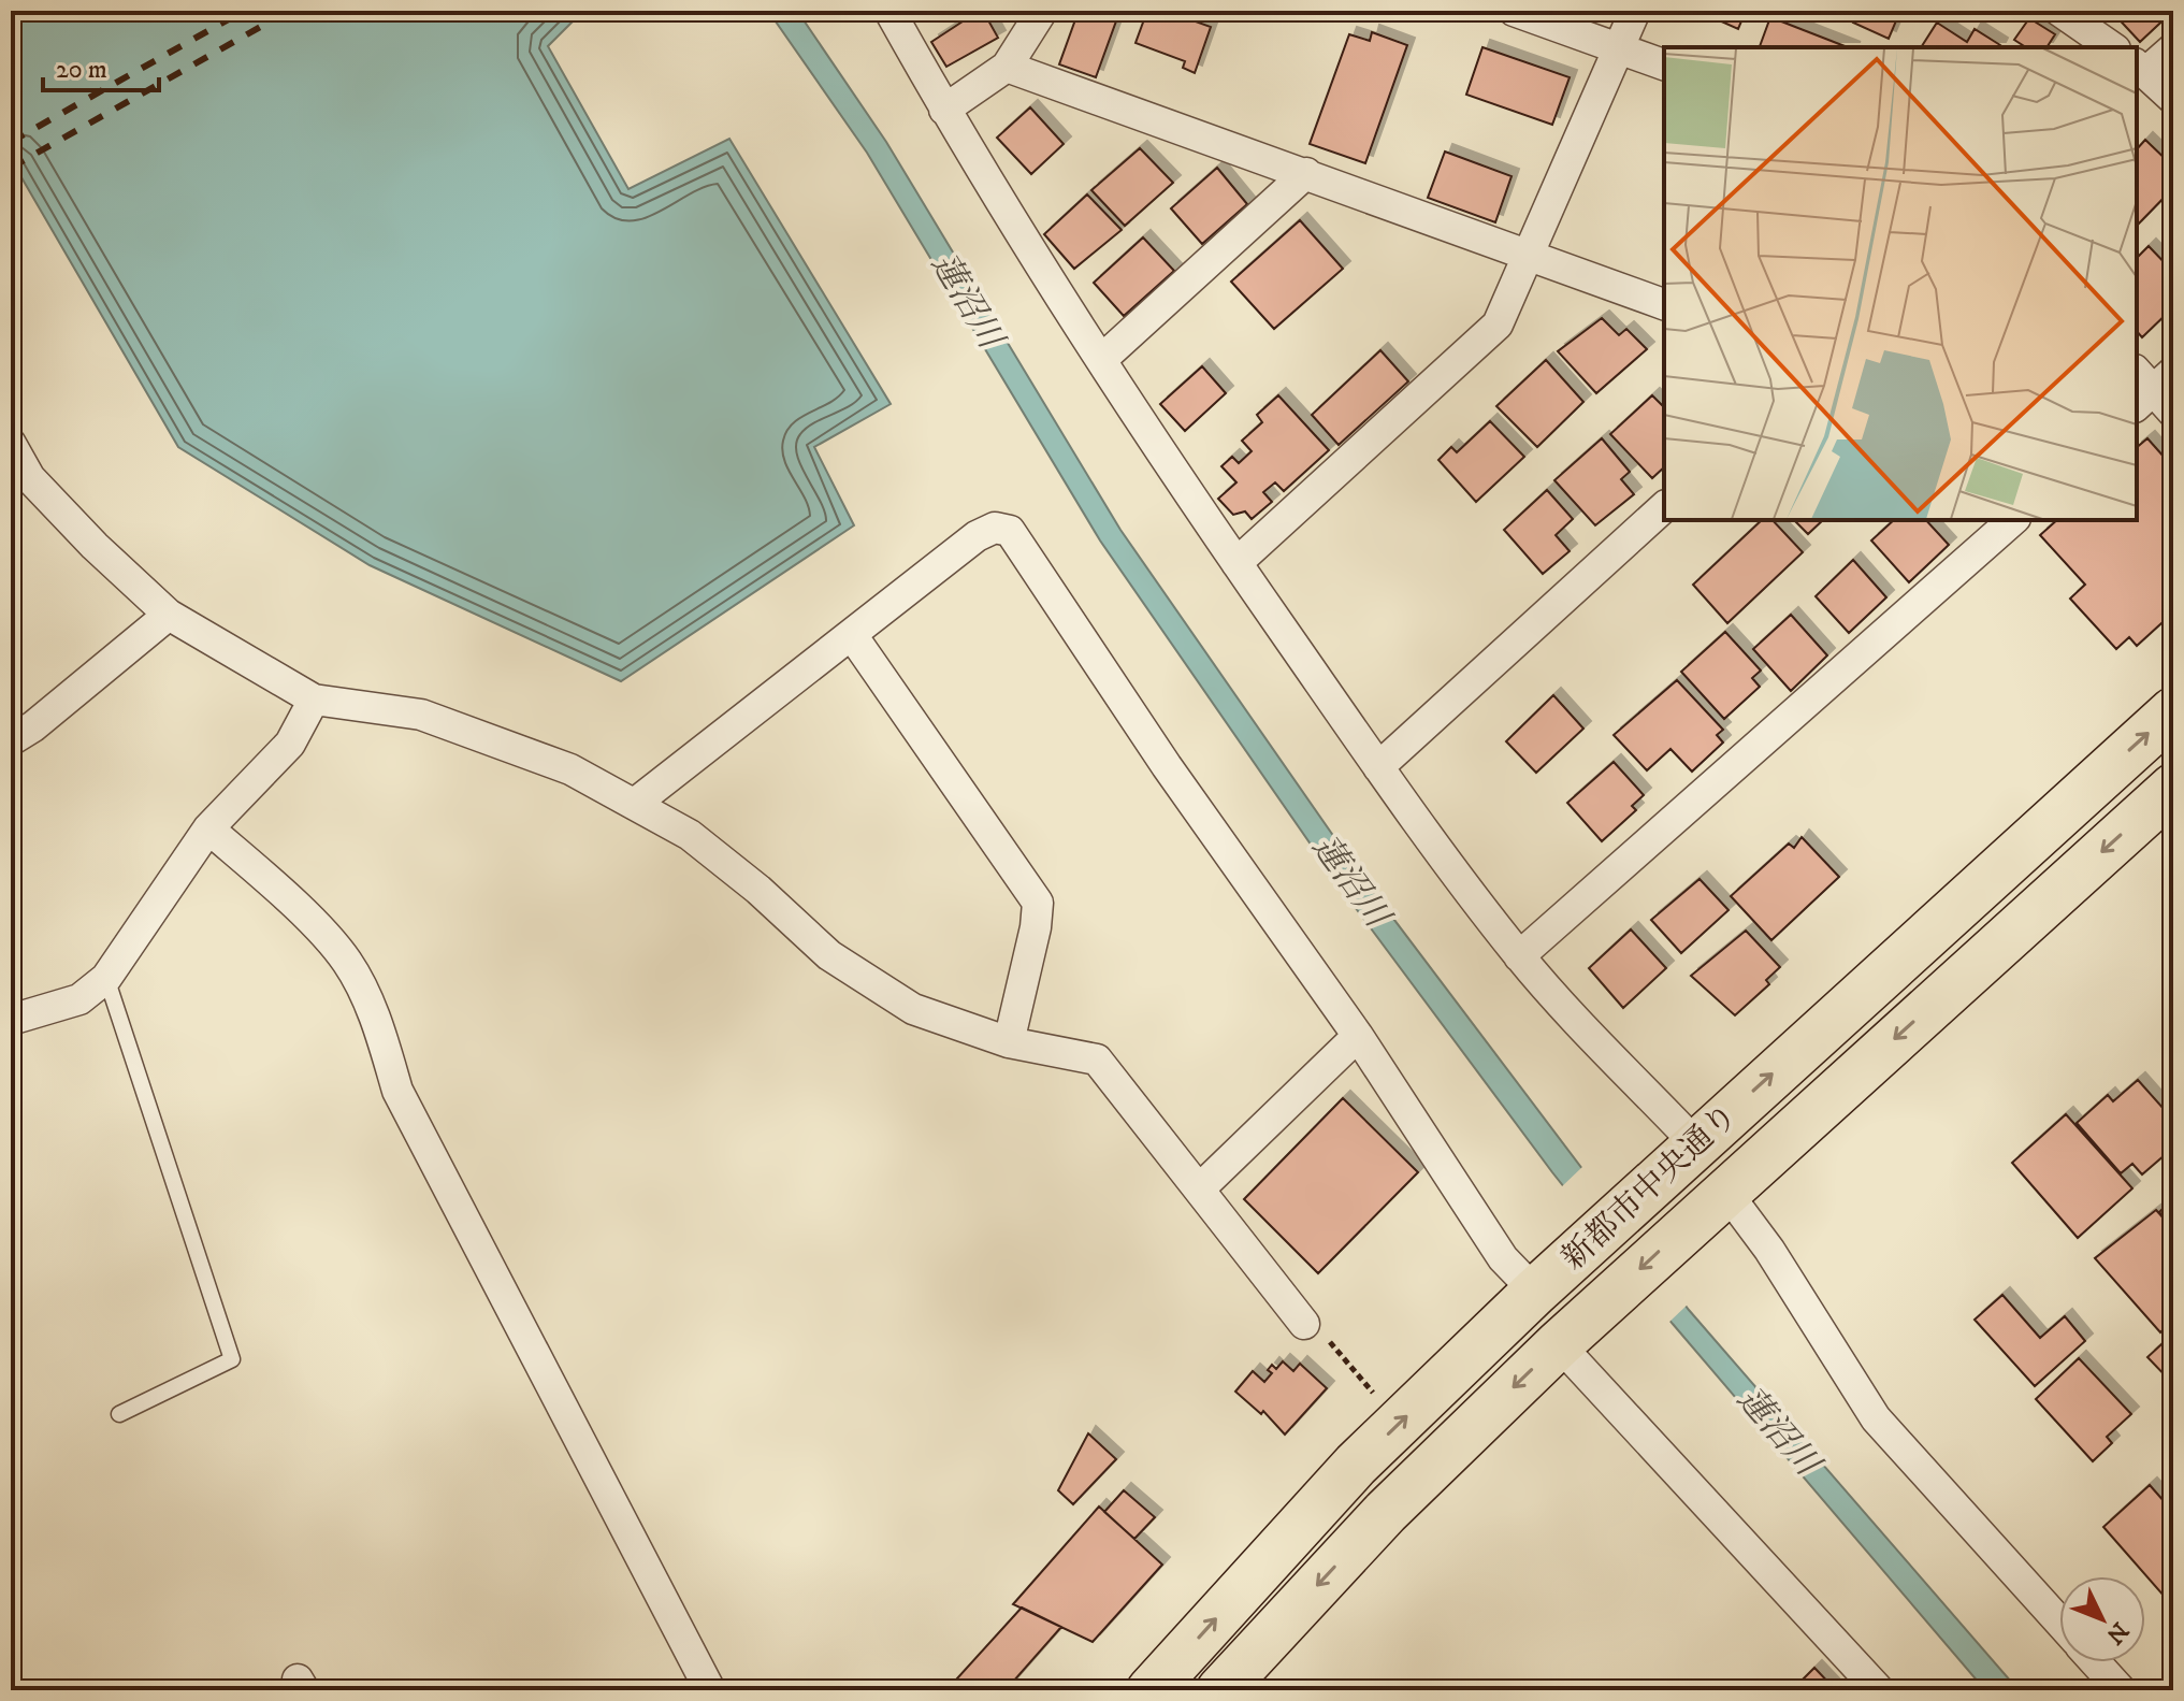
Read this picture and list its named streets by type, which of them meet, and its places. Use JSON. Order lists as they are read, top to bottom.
{
  "streets": {
    "main road": ["新都市中央通り"]
  },
  "water": ["蓮沼川"],
  "scale_bar": "20 m",
  "north": "bottom right"
}
